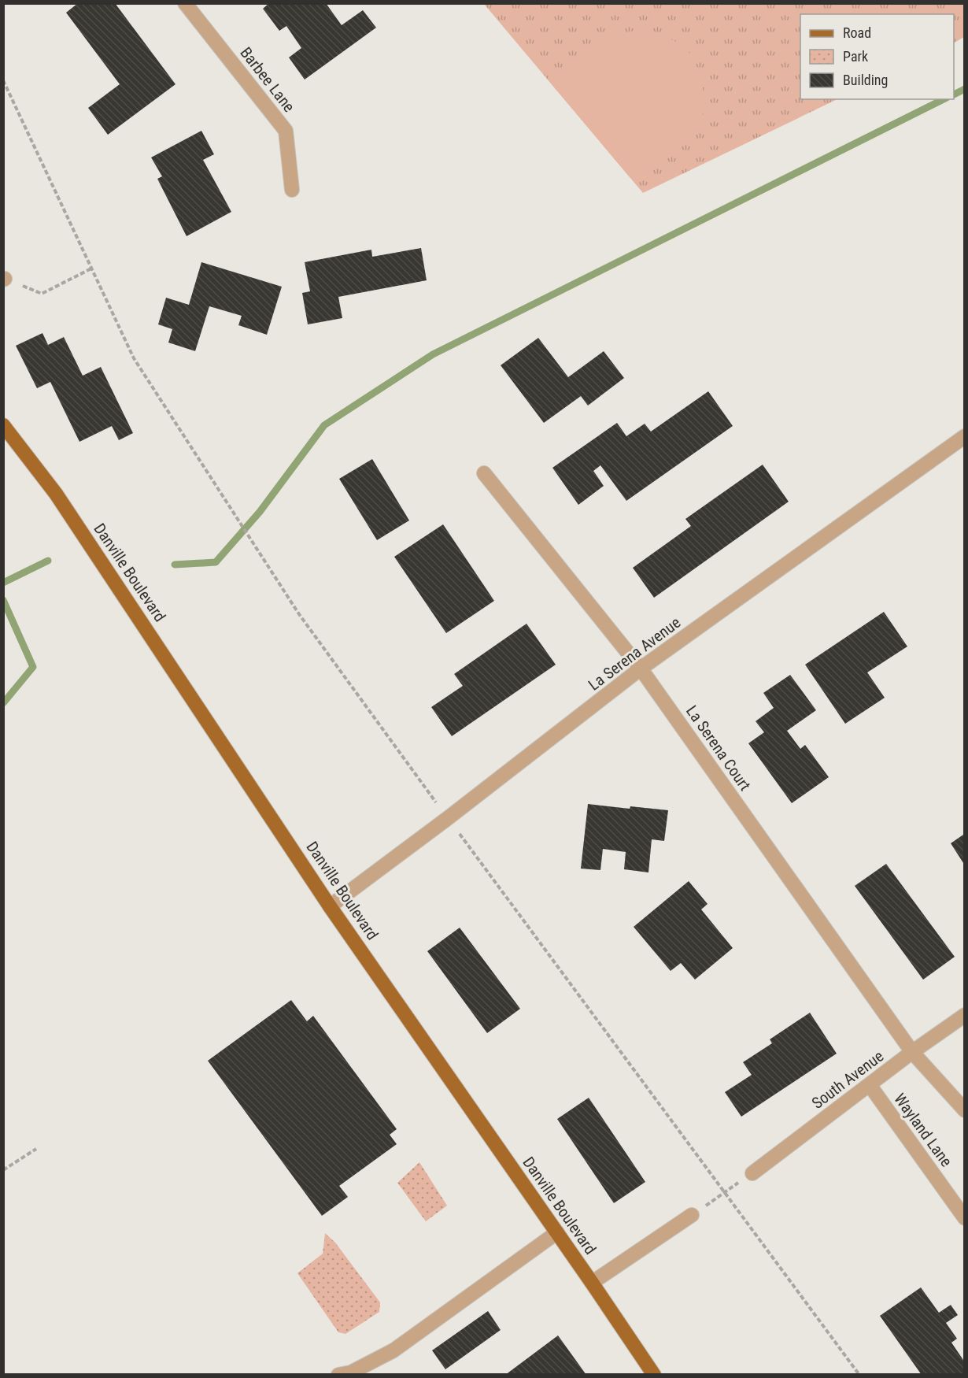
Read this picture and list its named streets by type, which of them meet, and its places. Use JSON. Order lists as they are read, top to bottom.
{
  "streets": {
    "main road": ["Danville Boulevard"],
    "street": [
      "Barbee Lane",
      "La Serena Avenue",
      "La Serena Court",
      "South Avenue",
      "Wayland Lane"
    ]
  },
  "crossings": [
    ["Danville Boulevard", "La Serena Avenue"],
    ["La Serena Avenue", "La Serena Court"],
    ["La Serena Court", "South Avenue"],
    ["South Avenue", "Wayland Lane"]
  ],
  "legend": ["Road", "Park", "Building"]
}
